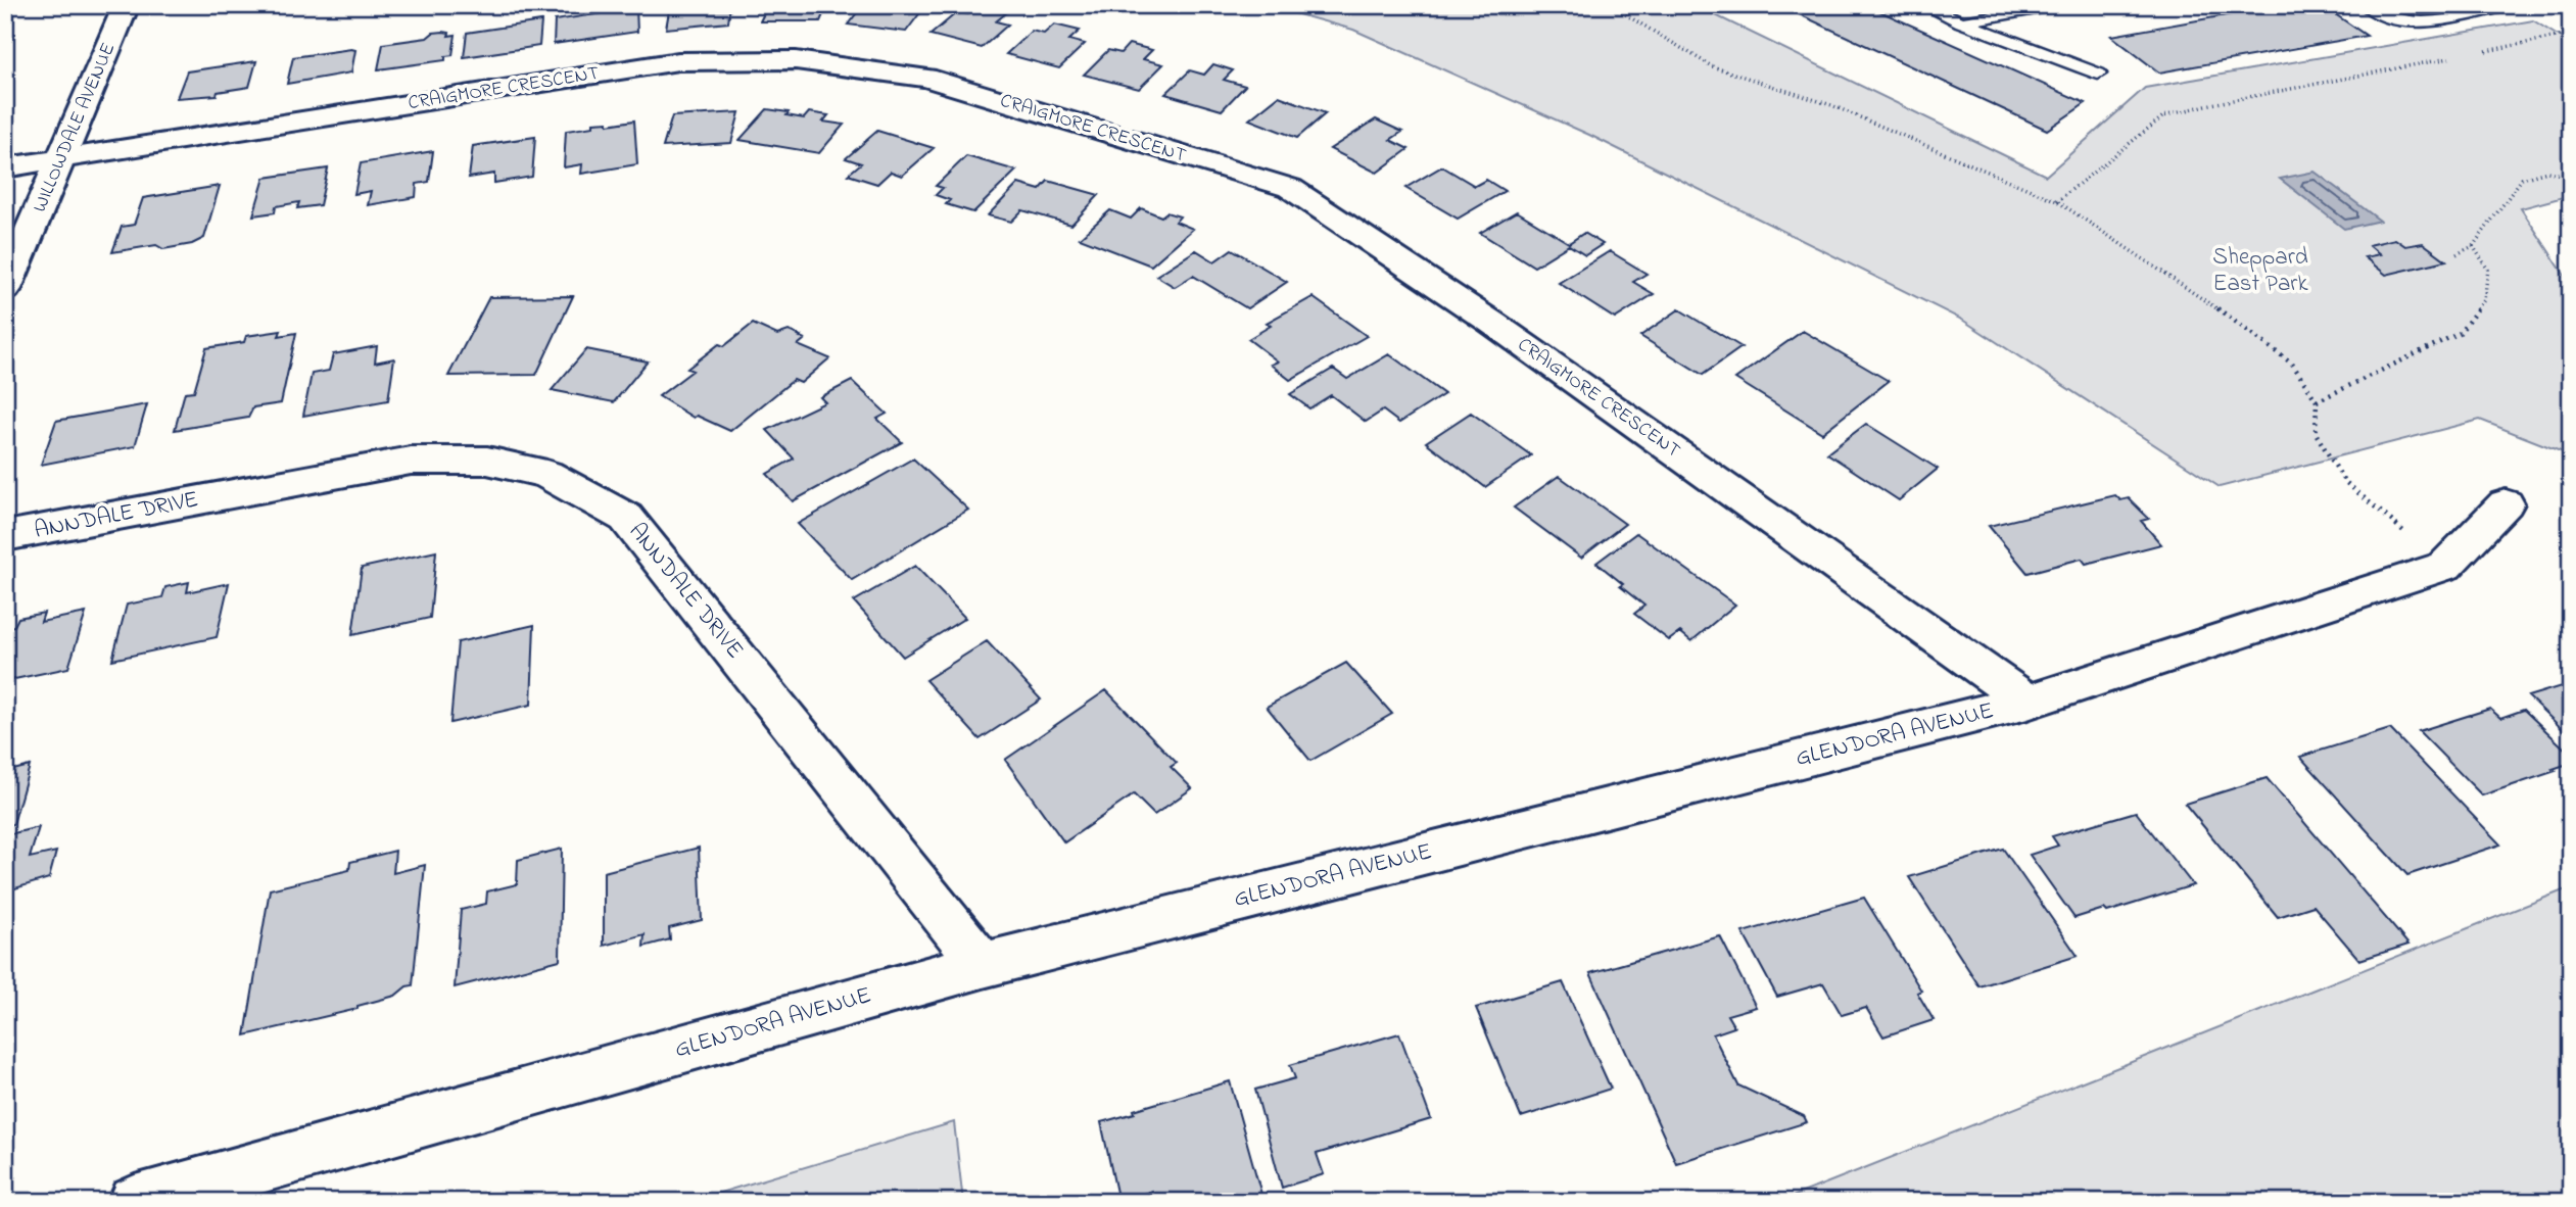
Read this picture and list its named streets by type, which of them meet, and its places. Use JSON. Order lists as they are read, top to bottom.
{
  "streets": {
    "street": [
      "CRAIGMORE CRESCENT",
      "WILLOWDALE AVENUE",
      "ANNDALE DRIVE",
      "GLENDORA AVENUE"
    ]
  },
  "crossings": [
    ["CRAIGMORE CRESCENT", "WILLOWDALE AVENUE"],
    ["CRAIGMORE CRESCENT", "GLENDORA AVENUE"],
    ["ANNDALE DRIVE", "GLENDORA AVENUE"]
  ],
  "parks": ["Sheppard East Park"]
}
